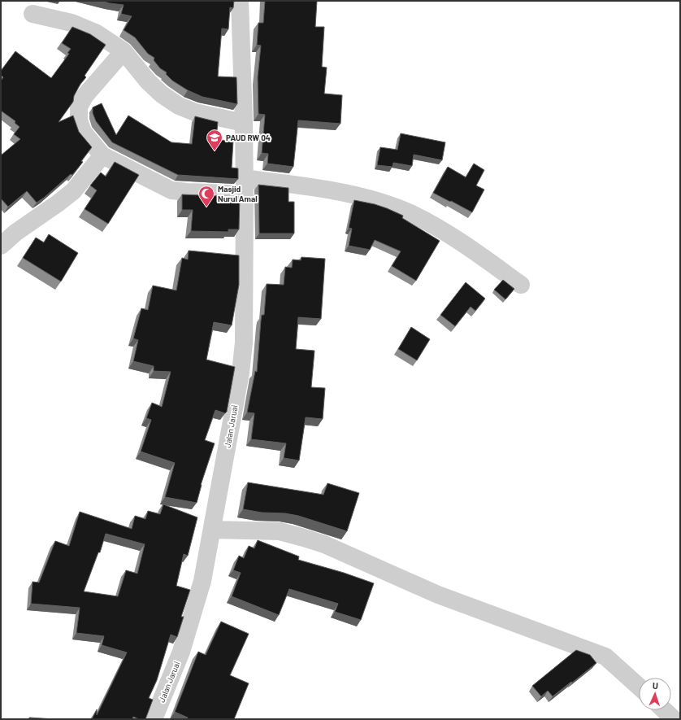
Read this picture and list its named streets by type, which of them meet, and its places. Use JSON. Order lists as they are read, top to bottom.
{
  "streets": {
    "street": ["Jalan Jaruai"]
  },
  "places": {
    "school or university": ["PAUD RW 04"],
    "mosque": ["Masjid Nurul Amal"]
  },
  "north": "top"
}
